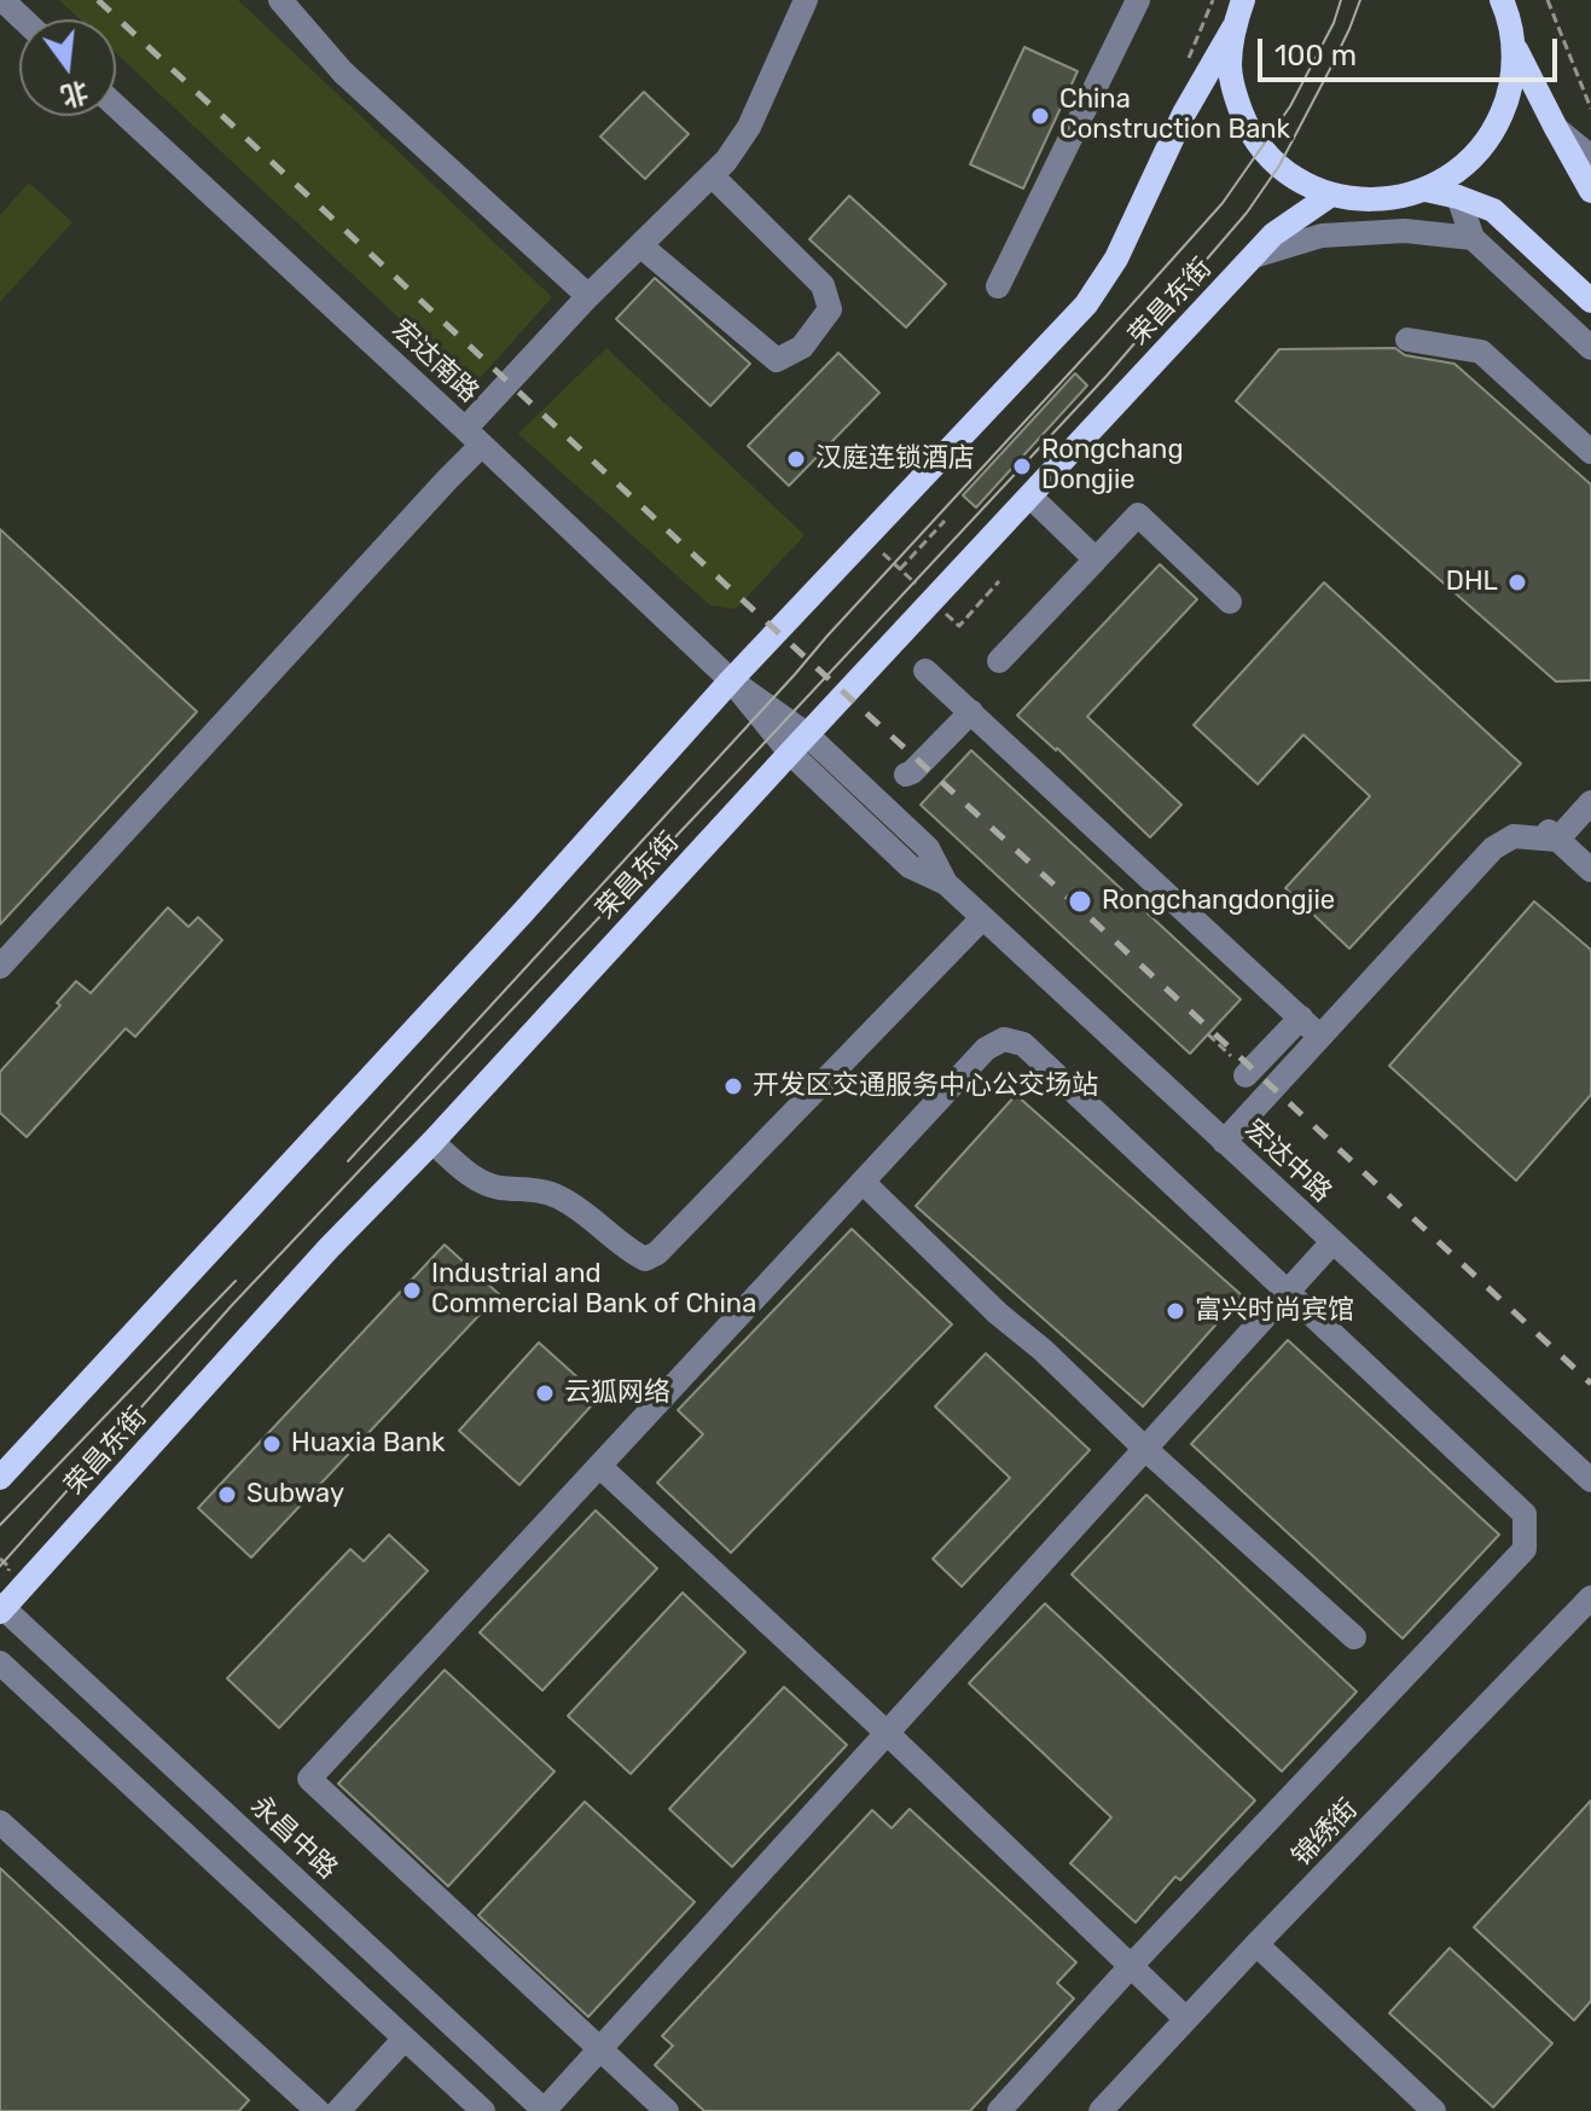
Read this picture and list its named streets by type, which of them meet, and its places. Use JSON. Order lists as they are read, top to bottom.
{
  "streets": {
    "main road": ["荣昌东街"],
    "street": [
      "宏达南路",
      "宏达中路",
      "锦绣街",
      "永昌中路"
    ]
  },
  "crossings": [
    ["荣昌东街", "宏达南路"],
    ["荣昌东街", "宏达中路"],
    ["荣昌东街", "永昌中路"],
    ["宏达南路", "宏达中路"]
  ],
  "places": [
    "China Construction Bank",
    "汉庭连锁酒店",
    "Rongchang Dongjie",
    "DHL",
    "Rongchangdongjie",
    "开发区交通服务中心公交场站",
    "Industrial and Commercial Bank of China",
    "富兴时尚宾馆",
    "云狐网络",
    "Huaxia Bank",
    "Subway"
  ],
  "scale_bar": "100 m",
  "north": "bottom"
}
